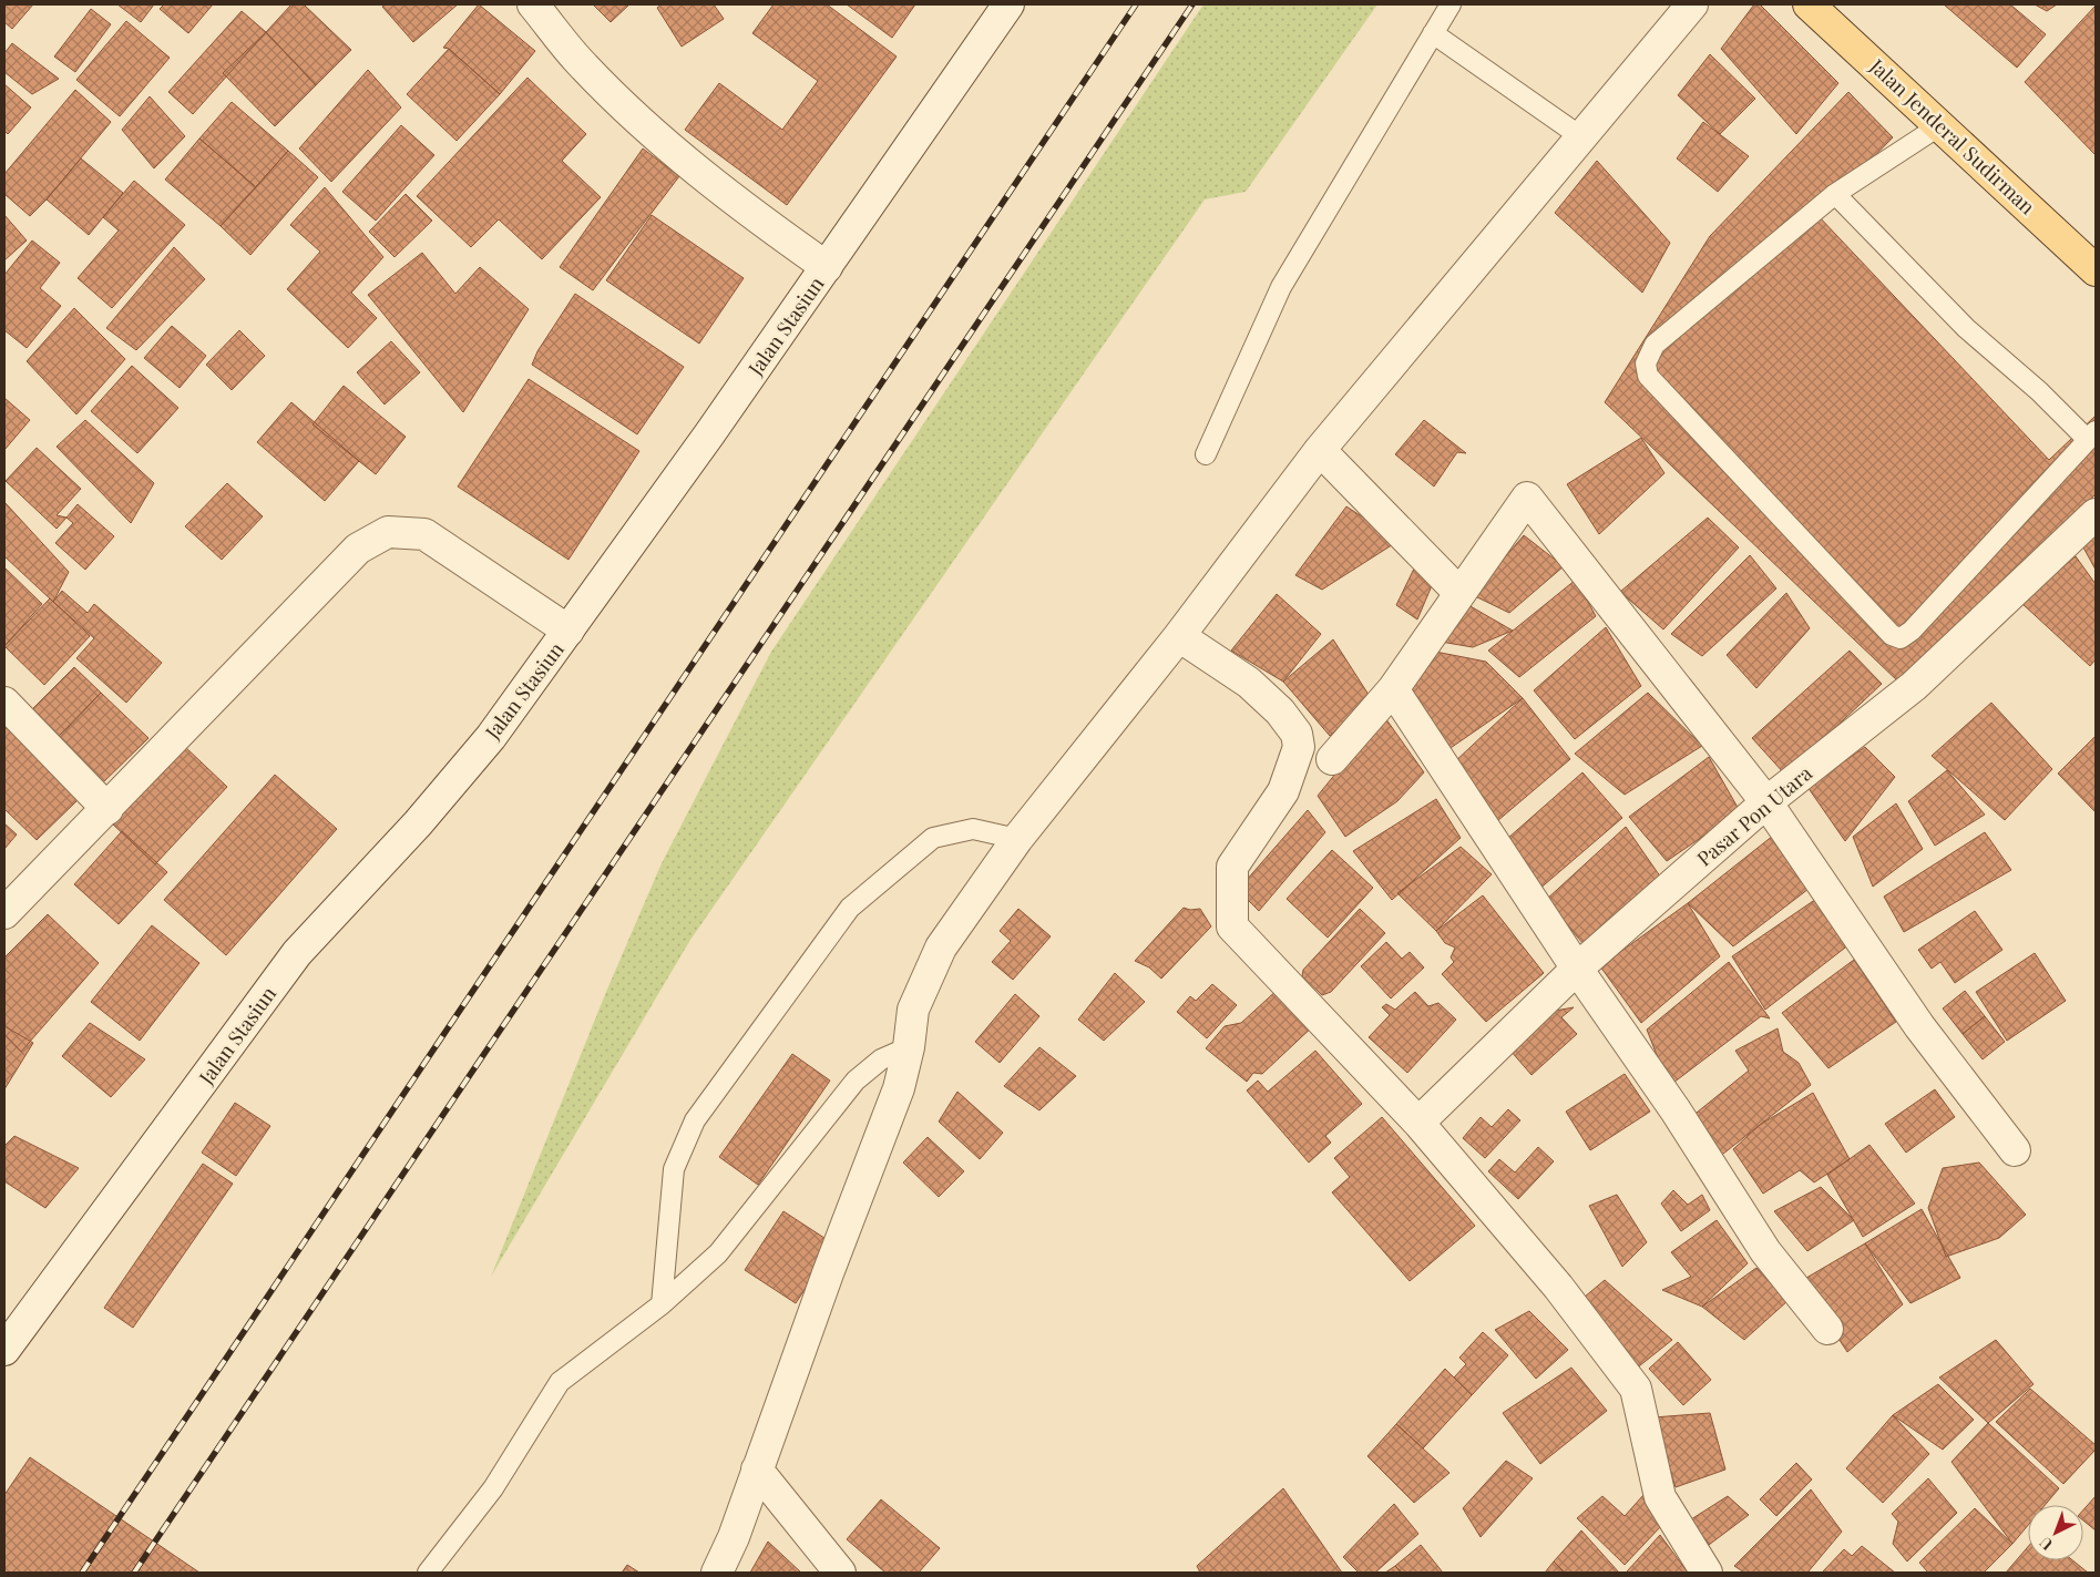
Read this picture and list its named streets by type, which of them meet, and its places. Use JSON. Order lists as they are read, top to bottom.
{
  "streets": {
    "main road": ["Jalan Jenderal Sudirman"],
    "street": ["Jalan Stasiun", "Pasar Pon Utara"]
  },
  "north": "bottom left"
}
